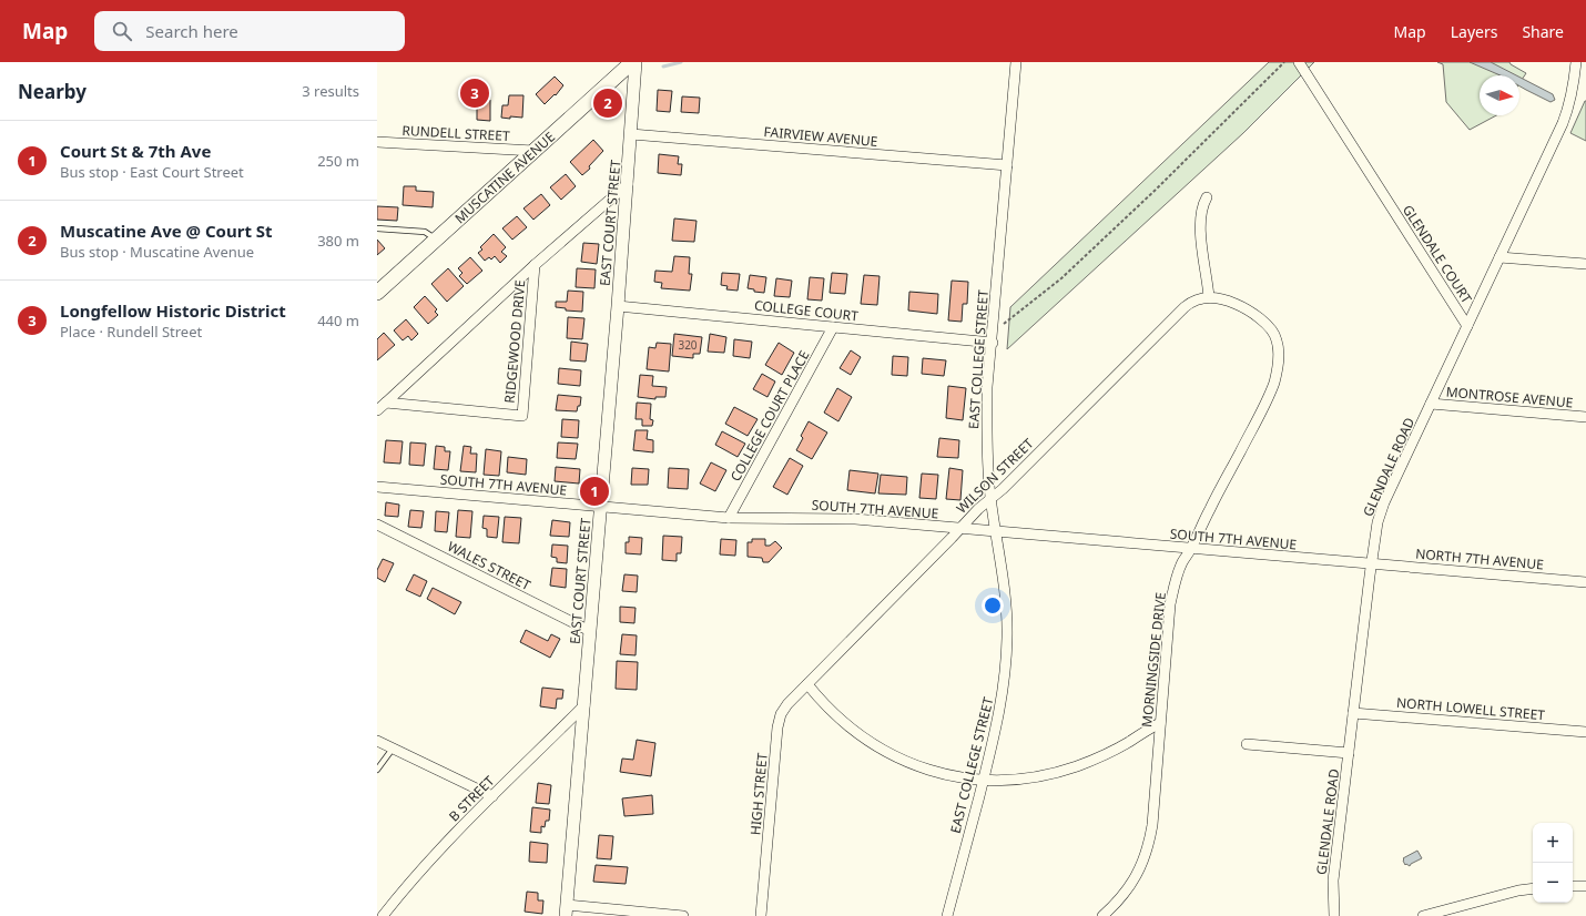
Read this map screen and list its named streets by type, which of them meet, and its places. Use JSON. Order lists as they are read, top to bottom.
{
  "streets": {
    "main road": ["MUSCATINE AVENUE"],
    "street": [
      "RUNDELL STREET",
      "FAIRVIEW AVENUE",
      "EAST COURT STREET",
      "GLENDALE COURT",
      "COLLEGE COURT",
      "RIDGEWOOD DRIVE",
      "EAST COLLEGE STREET",
      "MONTROSE AVENUE",
      "COLLEGE COURT PLACE",
      "GLENDALE ROAD",
      "WILSON STREET",
      "SOUTH 7TH AVENUE",
      "NORTH 7TH AVENUE",
      "WALES STREET",
      "MORNINGSIDE DRIVE",
      "NORTH LOWELL STREET",
      "HIGH STREET",
      "B STREET"
    ]
  },
  "crossings": [
    ["RUNDELL STREET", "MUSCATINE AVENUE"],
    ["FAIRVIEW AVENUE", "EAST COURT STREET"],
    ["FAIRVIEW AVENUE", "EAST COLLEGE STREET"],
    ["EAST COURT STREET", "COLLEGE COURT"],
    ["EAST COURT STREET", "RIDGEWOOD DRIVE"],
    ["EAST COURT STREET", "SOUTH 7TH AVENUE"],
    ["EAST COURT STREET", "WALES STREET"],
    ["EAST COURT STREET", "B STREET"],
    ["GLENDALE COURT", "GLENDALE ROAD"],
    ["COLLEGE COURT", "EAST COLLEGE STREET"],
    ["COLLEGE COURT", "COLLEGE COURT PLACE"],
    ["EAST COLLEGE STREET", "WILSON STREET"],
    ["EAST COLLEGE STREET", "SOUTH 7TH AVENUE"],
    ["MONTROSE AVENUE", "GLENDALE ROAD"],
    ["COLLEGE COURT PLACE", "SOUTH 7TH AVENUE"],
    ["GLENDALE ROAD", "SOUTH 7TH AVENUE"],
    ["GLENDALE ROAD", "NORTH 7TH AVENUE"],
    ["GLENDALE ROAD", "NORTH LOWELL STREET"],
    ["WILSON STREET", "SOUTH 7TH AVENUE"],
    ["WILSON STREET", "MORNINGSIDE DRIVE"],
    ["WILSON STREET", "HIGH STREET"],
    ["SOUTH 7TH AVENUE", "NORTH 7TH AVENUE"],
    ["SOUTH 7TH AVENUE", "MORNINGSIDE DRIVE"]
  ],
  "house_numbers": ["320"],
  "north": "right",
  "page": {
    "header": "Map",
    "search": "Search here",
    "nav": ["Map", "Layers", "Share"],
    "heading": ["Nearby", "3 results"],
    "pins": ["3", "2", "1"],
    "list": [
      {
        "mark": "1",
        "name": "Court St & 7th Ave",
        "note": "Bus stop · East Court Street",
        "value": "250 m"
      },
      {
        "mark": "2",
        "name": "Muscatine Ave @ Court St",
        "note": "Bus stop · Muscatine Avenue",
        "value": "380 m"
      },
      {
        "mark": "3",
        "name": "Longfellow Historic District",
        "note": "Place · Rundell Street",
        "value": "440 m"
      }
    ],
    "map_buttons": ["+", "−"]
  }
}
